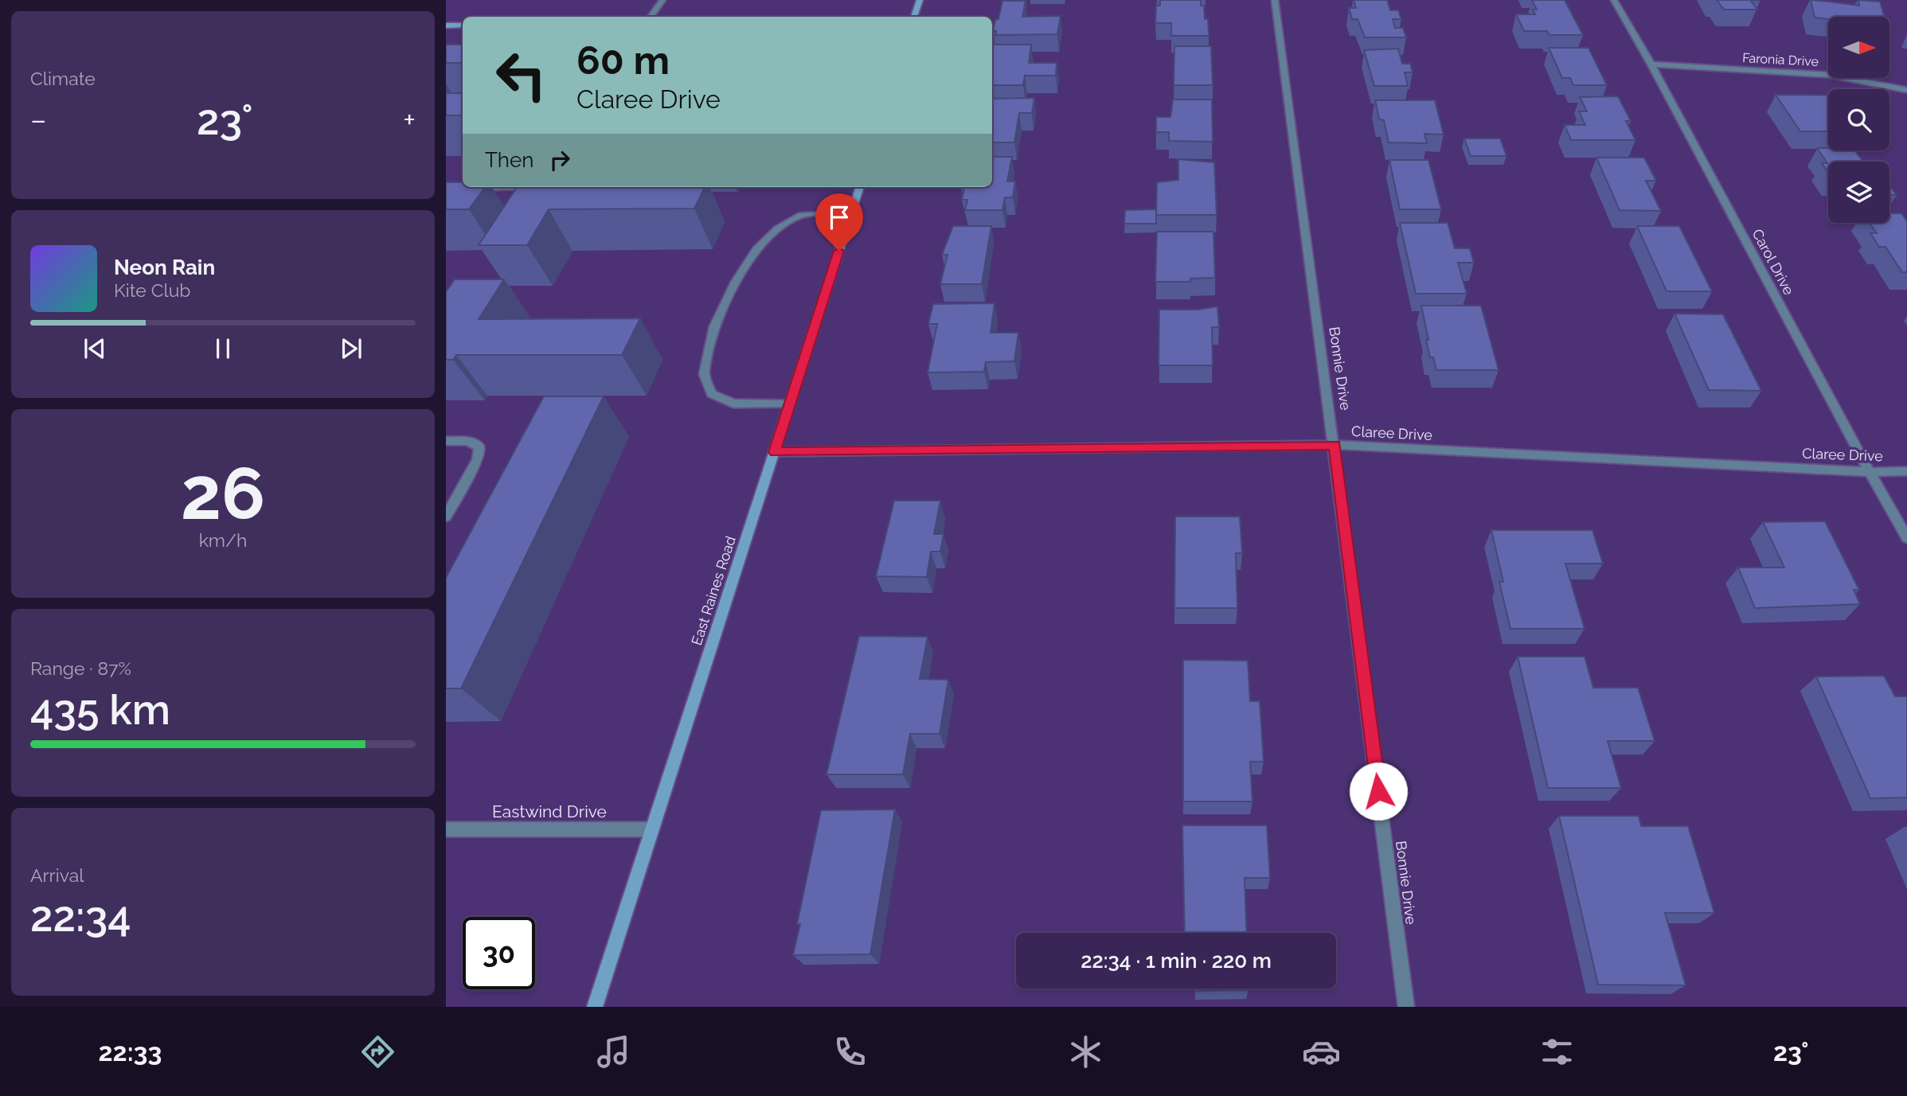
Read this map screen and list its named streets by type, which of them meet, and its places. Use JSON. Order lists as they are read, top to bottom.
{
  "streets": {
    "main road": ["East Raines Road"],
    "street": [
      "Faronia Drive",
      "Carol Drive",
      "Bonnie Drive",
      "Claree Drive",
      "Eastwind Drive"
    ]
  },
  "crossings": [
    ["Faronia Drive", "Carol Drive"],
    ["Carol Drive", "Claree Drive"],
    ["Bonnie Drive", "Claree Drive"],
    ["Claree Drive", "East Raines Road"],
    ["East Raines Road", "Eastwind Drive"]
  ],
  "north": "right",
  "page": {
    "tile": [
      "Climate",
      ["26", "km/h"],
      ["Range · 87%", "435 km"],
      ["Arrival", "22:34"]
    ],
    "turn": ["60 m", "Claree Drive"],
    "heat": ["−", "23°", "+"],
    "then": "Then",
    "song": ["Neon Rain", "Kite Club"],
    "limit": "30",
    "trip": "22:34 · 1 min · 220 m",
    "tabs": ["22:33", "23°"]
  }
}
